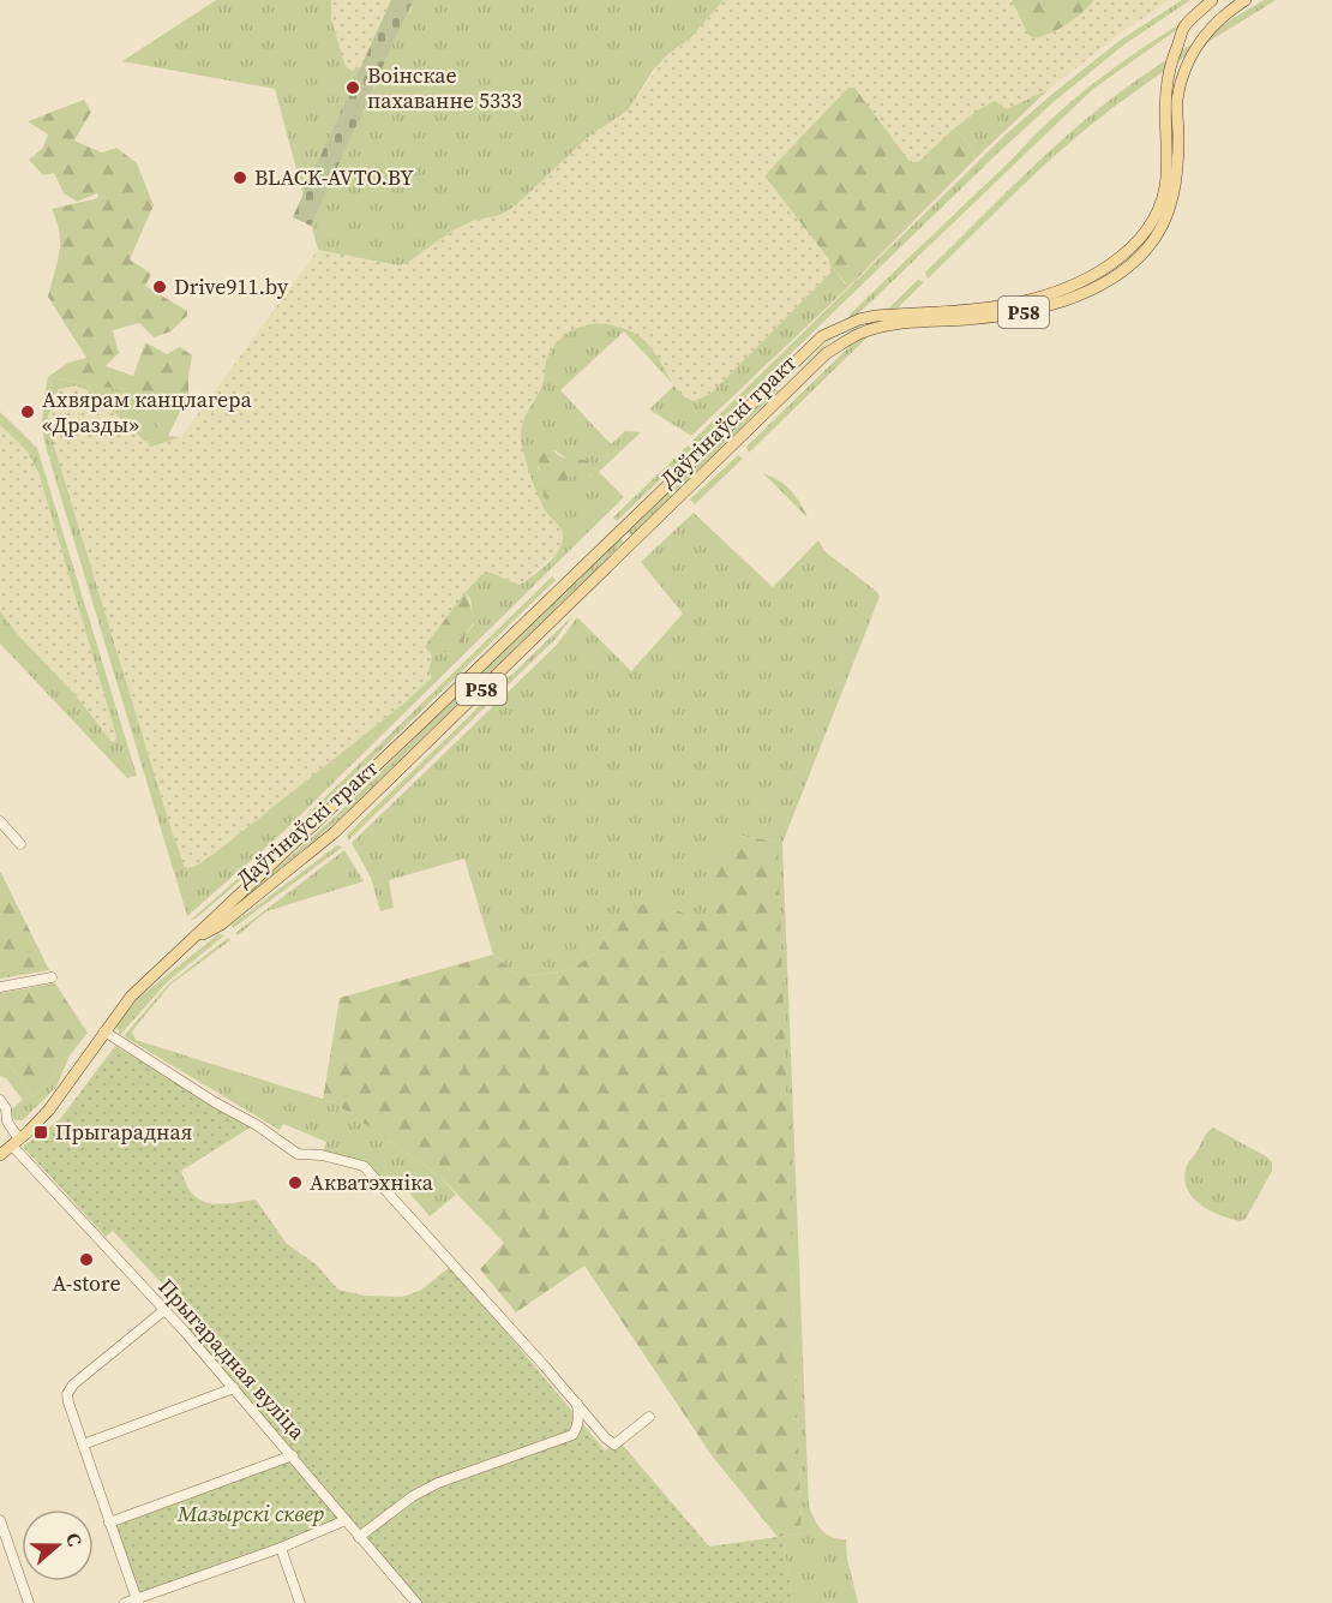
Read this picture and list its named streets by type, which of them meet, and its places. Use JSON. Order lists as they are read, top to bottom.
{
  "streets": {
    "main road": ["Р58", "Даўгінаўскі тракт"],
    "street": ["Прыгарадная вуліца"]
  },
  "crossings": [
    ["Даўгінаўскі тракт", "Прыгарадная вуліца"]
  ],
  "parks": ["Мазырскі сквер"],
  "places": {
    "other": [
      "Воінскае пахаванне 5333",
      "BLACK-AVTO.BY",
      "Drive911.by",
      "Ахвярам канцлагера «Дразды»",
      "Акватэхніка",
      "А-store"
    ],
    "transit": ["Прыгарадная"]
  },
  "north": "right"
}
